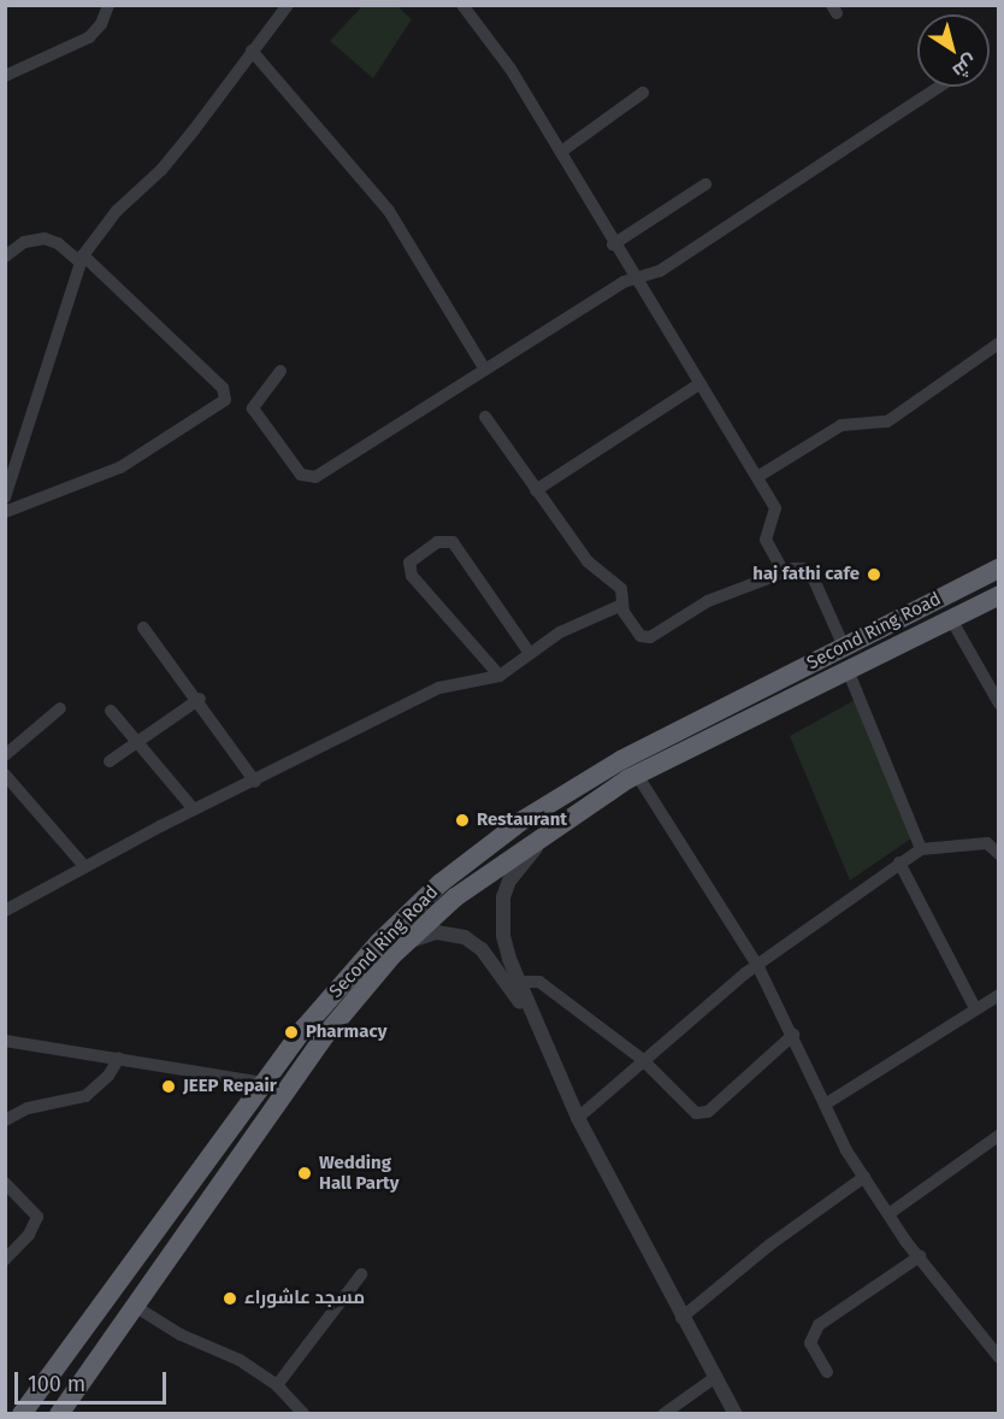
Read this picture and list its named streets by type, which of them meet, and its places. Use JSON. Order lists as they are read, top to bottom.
{
  "streets": {
    "highway": ["Second Ring Road"]
  },
  "places": [
    "haj fathi cafe",
    "Restaurant",
    "Pharmacy",
    "JEEP Repair",
    "Wedding Hall Party",
    "مسجد عاشوراء"
  ],
  "scale_bar": "100 m",
  "north": "bottom right"
}
